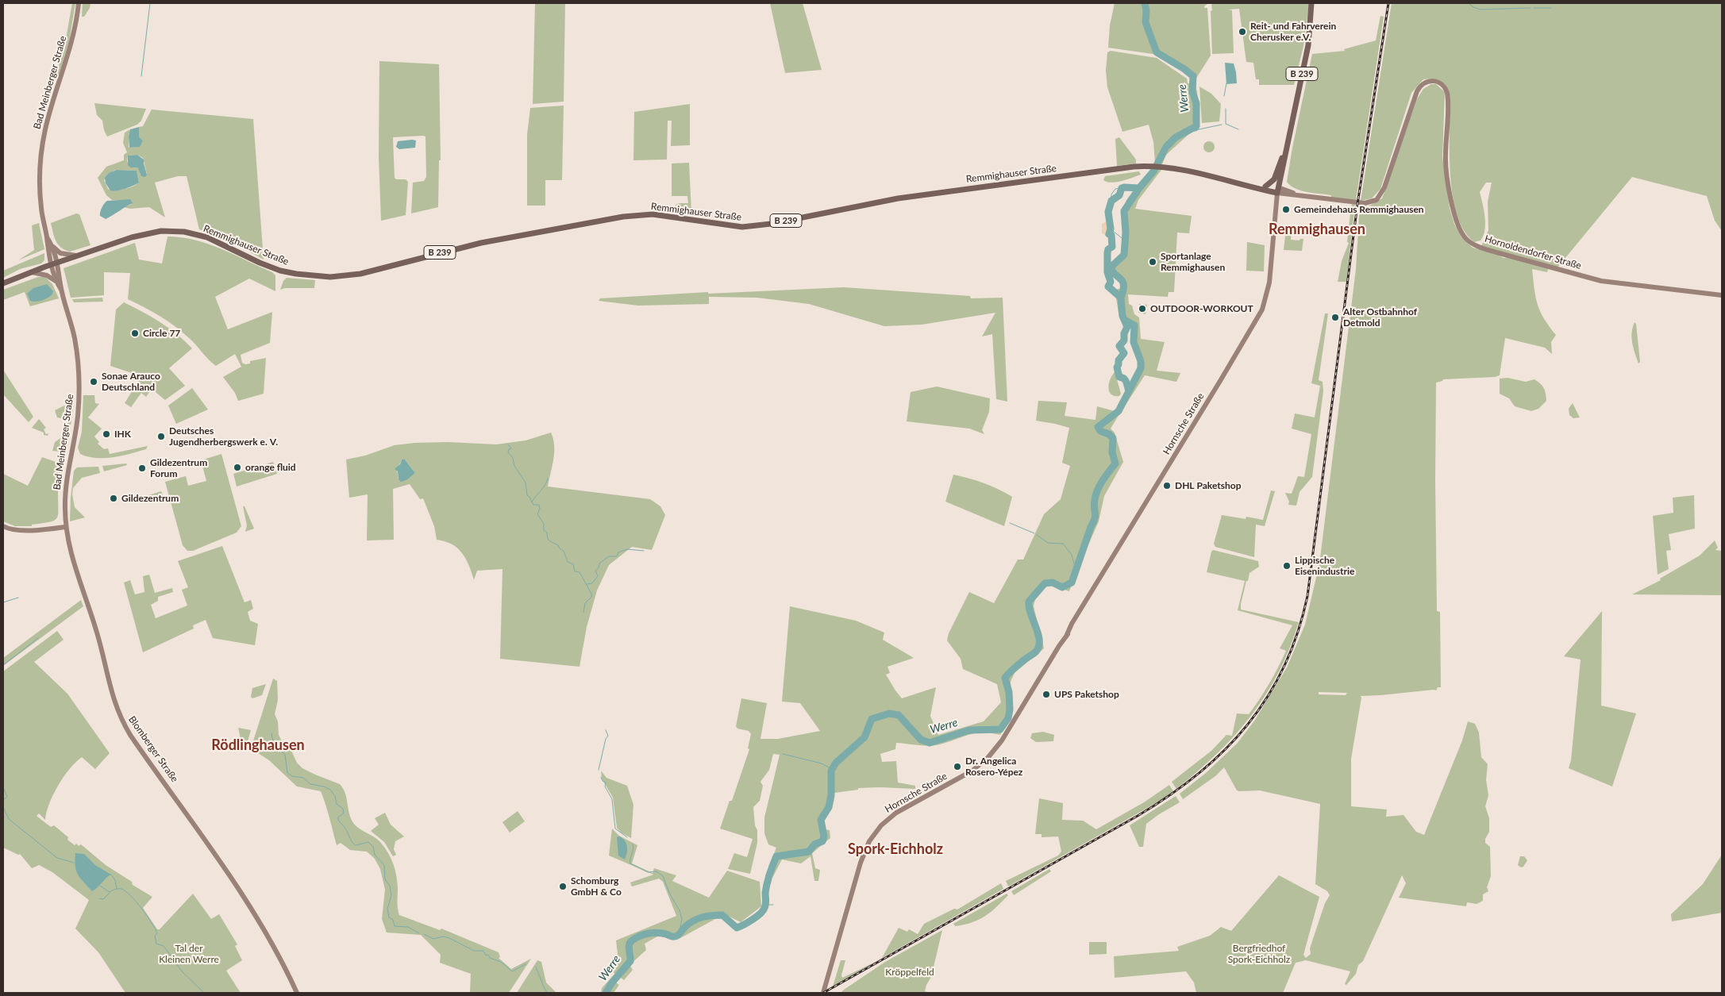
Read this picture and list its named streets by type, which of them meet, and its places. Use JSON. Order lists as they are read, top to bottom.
{
  "streets": {
    "main road": ["B 239", "Remmighauser Straße"],
    "street": [
      "Bad Meinberger Straße",
      "Hornoldendorfer Straße",
      "Hornsche Straße",
      "Blomberger Straße"
    ]
  },
  "crossings": [
    ["B 239", "Bad Meinberger Straße"],
    ["B 239", "Remmighauser Straße"],
    ["B 239", "Hornoldendorfer Straße"],
    ["B 239", "Hornsche Straße"],
    ["Bad Meinberger Straße", "Remmighauser Straße"],
    ["Bad Meinberger Straße", "Blomberger Straße"],
    ["Remmighauser Straße", "Hornoldendorfer Straße"],
    ["Remmighauser Straße", "Hornsche Straße"],
    ["Hornoldendorfer Straße", "Hornsche Straße"]
  ],
  "districts": ["Remmighausen", "Rödlinghausen", "Spork-Eichholz"],
  "water": ["Werre"],
  "parks": ["Tal der Kleinen Werre", "Bergfriedhof Spork-Eichholz", "Kröppelfeld"],
  "places": [
    "Reit- und Fahrverein Cherusker e.V.",
    "Gemeindehaus Remmighausen",
    "Sportanlage Remmighausen",
    "OUTDOOR-WORKOUT",
    "Alter Ostbahnhof Detmold",
    "Circle 77",
    "Sonae Arauco Deutschland",
    "IHK",
    "Deutsches Jugendherbergswerk e. V.",
    "orange fluid",
    "Gildezentrum Forum",
    "DHL Paketshop",
    "Gildezentrum",
    "Lippische Eisenindustrie",
    "UPS Paketshop",
    "Dr. Angelica Rosero-Yépez",
    "Schomburg GmbH & Co"
  ]
}
